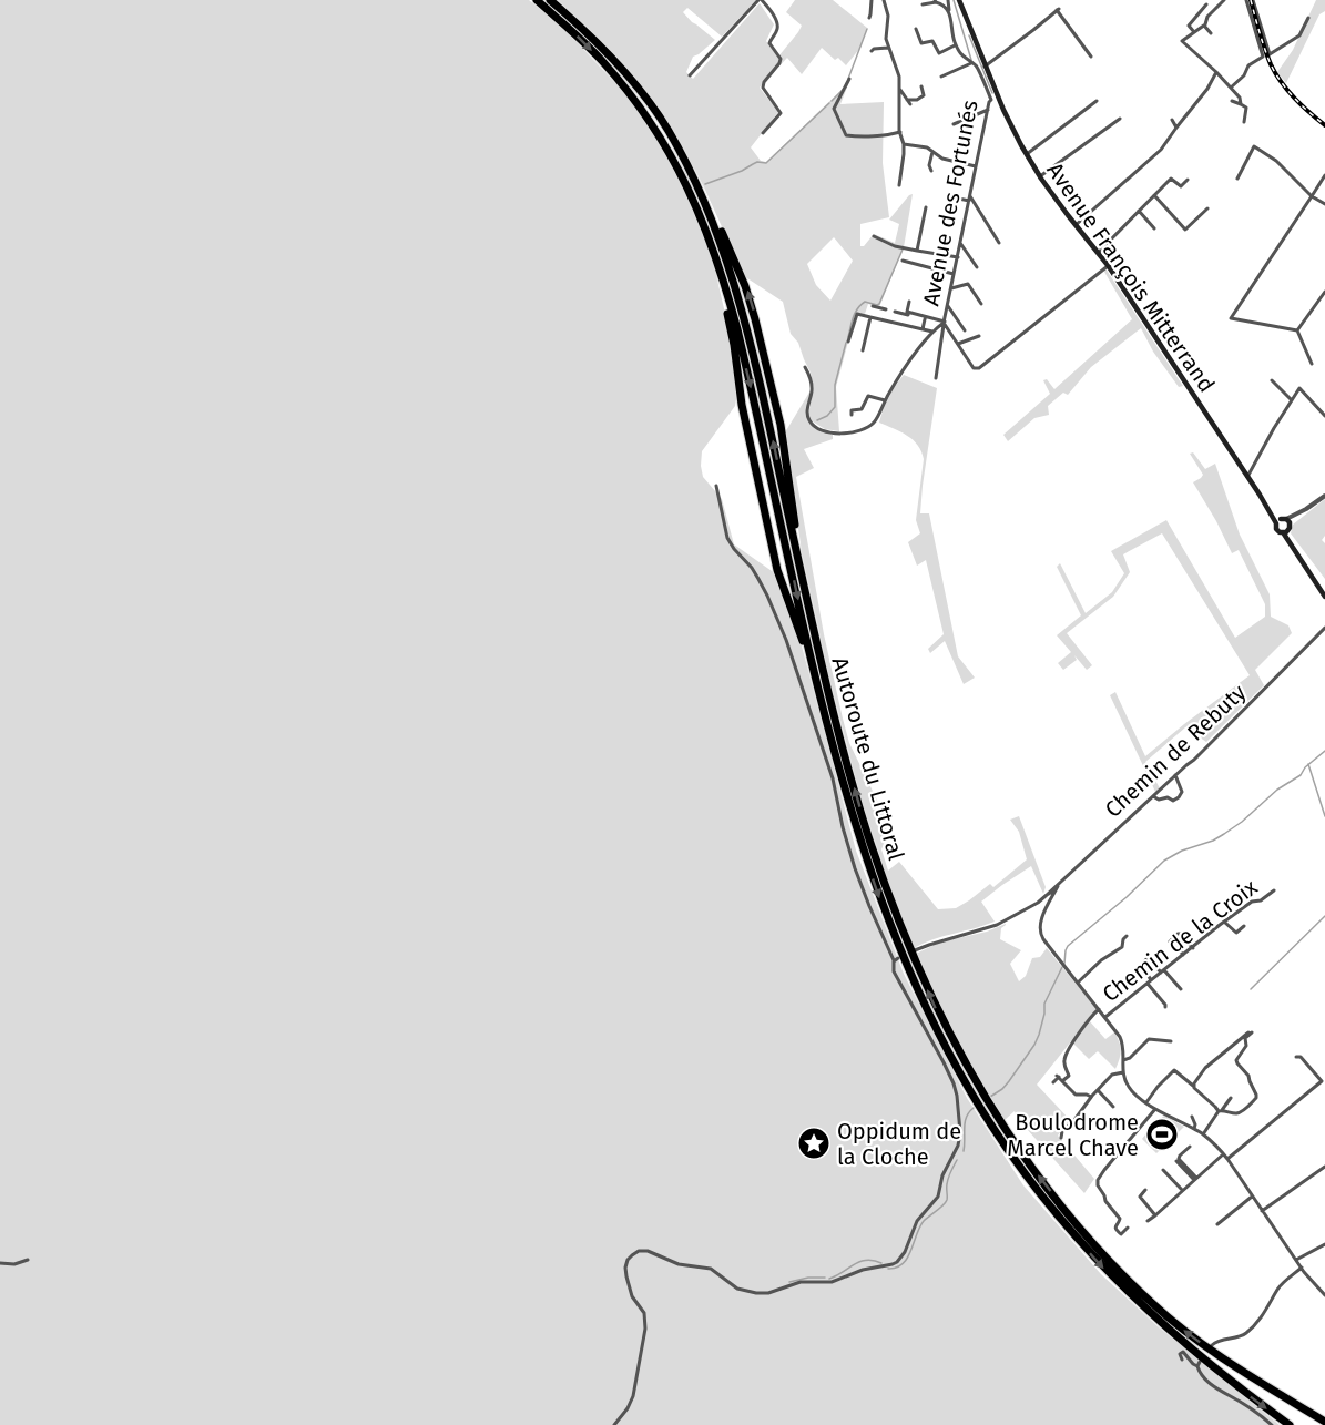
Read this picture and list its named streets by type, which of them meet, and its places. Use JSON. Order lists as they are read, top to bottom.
{
  "streets": {
    "highway": ["Autoroute du Littoral"],
    "main road": ["Avenue François Mitterrand"],
    "street": ["Avenue des Fortunés", "Chemin de Rebuty", "Chemin de la Croix"]
  },
  "crossings": [
    ["Avenue des Fortunés", "Avenue François Mitterrand"]
  ],
  "places": {
    "sports": ["Boulodrome Marcel Chave"],
    "place": ["Oppidum de la Cloche"]
  }
}
